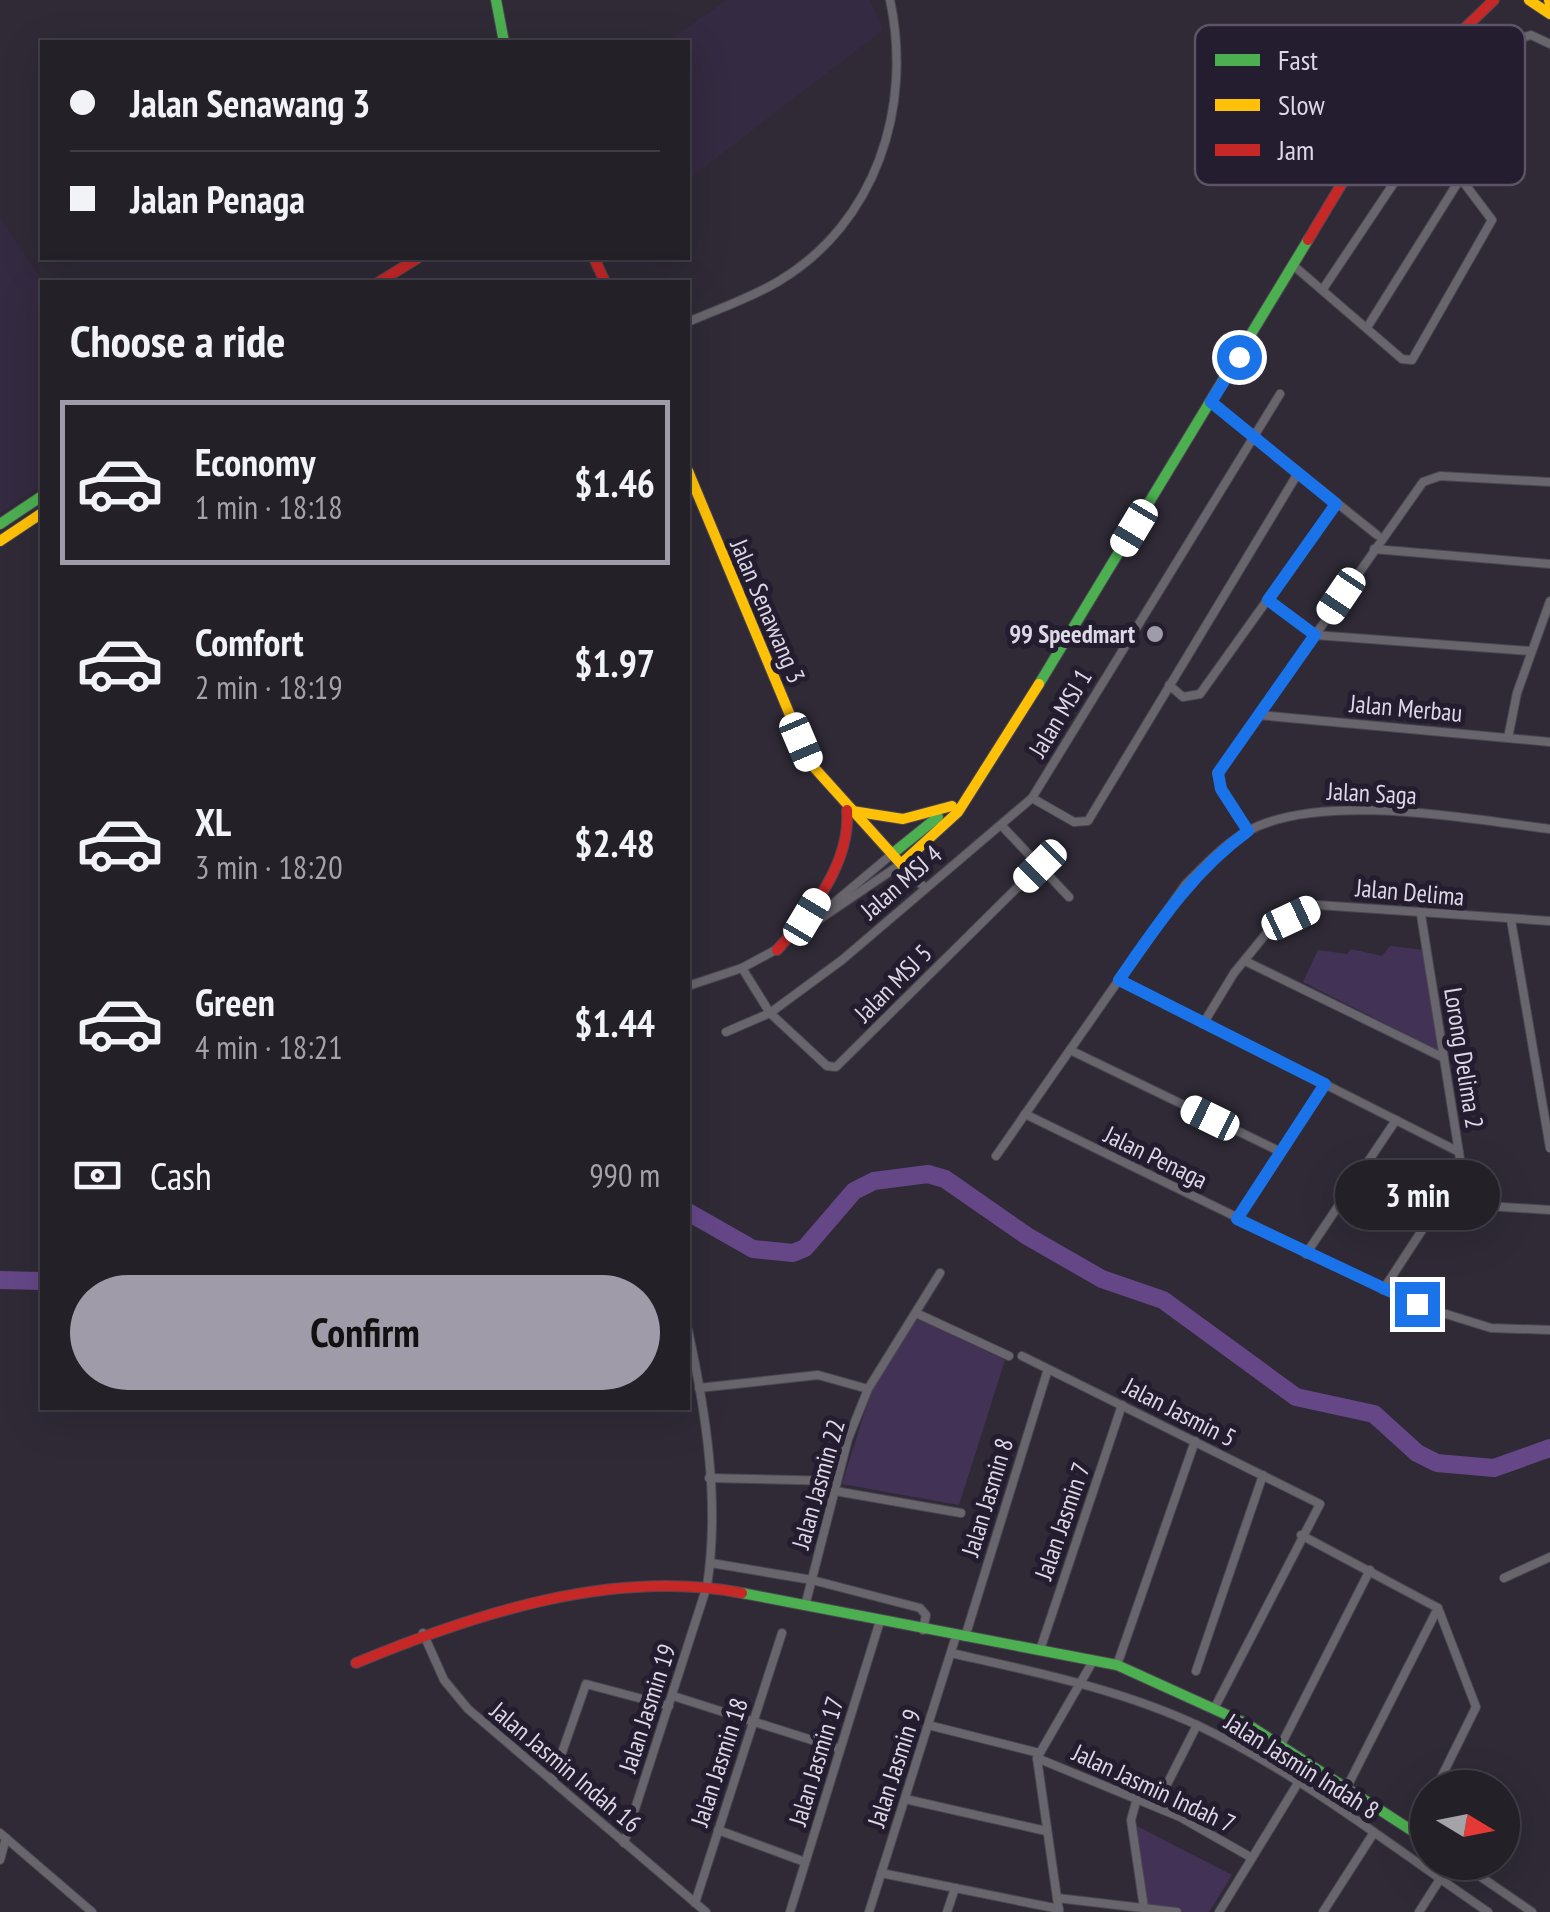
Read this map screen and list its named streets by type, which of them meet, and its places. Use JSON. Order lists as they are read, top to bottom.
{
  "streets": {
    "street": [
      "Jalan Senawang 3",
      "Jalan Merbau",
      "Jalan MSJ 1",
      "Jalan Saga",
      "Jalan MSJ 4",
      "Jalan Delima",
      "Jalan MSJ 5",
      "Lorong Delima 2",
      "Jalan Penaga",
      "Jalan Jasmin 5",
      "Jalan Jasmin 22",
      "Jalan Jasmin 8",
      "Jalan Jasmin 7",
      "Jalan Jasmin 19",
      "Jalan Jasmin 17",
      "Jalan Jasmin 18",
      "Jalan Jasmin Indah 8",
      "Jalan Jasmin Indah 16",
      "Jalan Jasmin 9",
      "Jalan Jasmin Indah 7"
    ]
  },
  "crossings": [
    ["Jalan MSJ 1", "Jalan MSJ 4"],
    ["Jalan Saga", "Jalan Penaga"],
    ["Jalan MSJ 4", "Jalan MSJ 5"],
    ["Jalan Delima", "Lorong Delima 2"],
    ["Jalan Jasmin 5", "Jalan Jasmin 8"],
    ["Jalan Jasmin 5", "Jalan Jasmin 7"],
    ["Jalan Jasmin 8", "Jalan Jasmin 9"],
    ["Jalan Jasmin 19", "Jalan Jasmin Indah 16"],
    ["Jalan Jasmin 18", "Jalan Jasmin Indah 16"],
    ["Jalan Jasmin Indah 8", "Jalan Jasmin 9"],
    ["Jalan Jasmin 9", "Jalan Jasmin Indah 7"]
  ],
  "places": ["99 Speedmart"],
  "legend": ["Fast", "Slow", "Jam"],
  "north": "right",
  "page": {
    "banner": ["Jalan Senawang 3", "Jalan Penaga"],
    "heading": "Choose a ride",
    "list": [
      {
        "name": "Economy",
        "note": "1 min · 18:18",
        "value": "$1.46"
      },
      {
        "name": "Comfort",
        "note": "2 min · 18:19",
        "value": "$1.97"
      },
      {
        "name": "XL",
        "note": "3 min · 18:20",
        "value": "$2.48"
      },
      {
        "name": "Green",
        "note": "4 min · 18:21",
        "value": "$1.44"
      }
    ],
    "pay": ["Cash", "990 m"],
    "bubble": "3 min",
    "buttons": "Confirm"
  }
}
